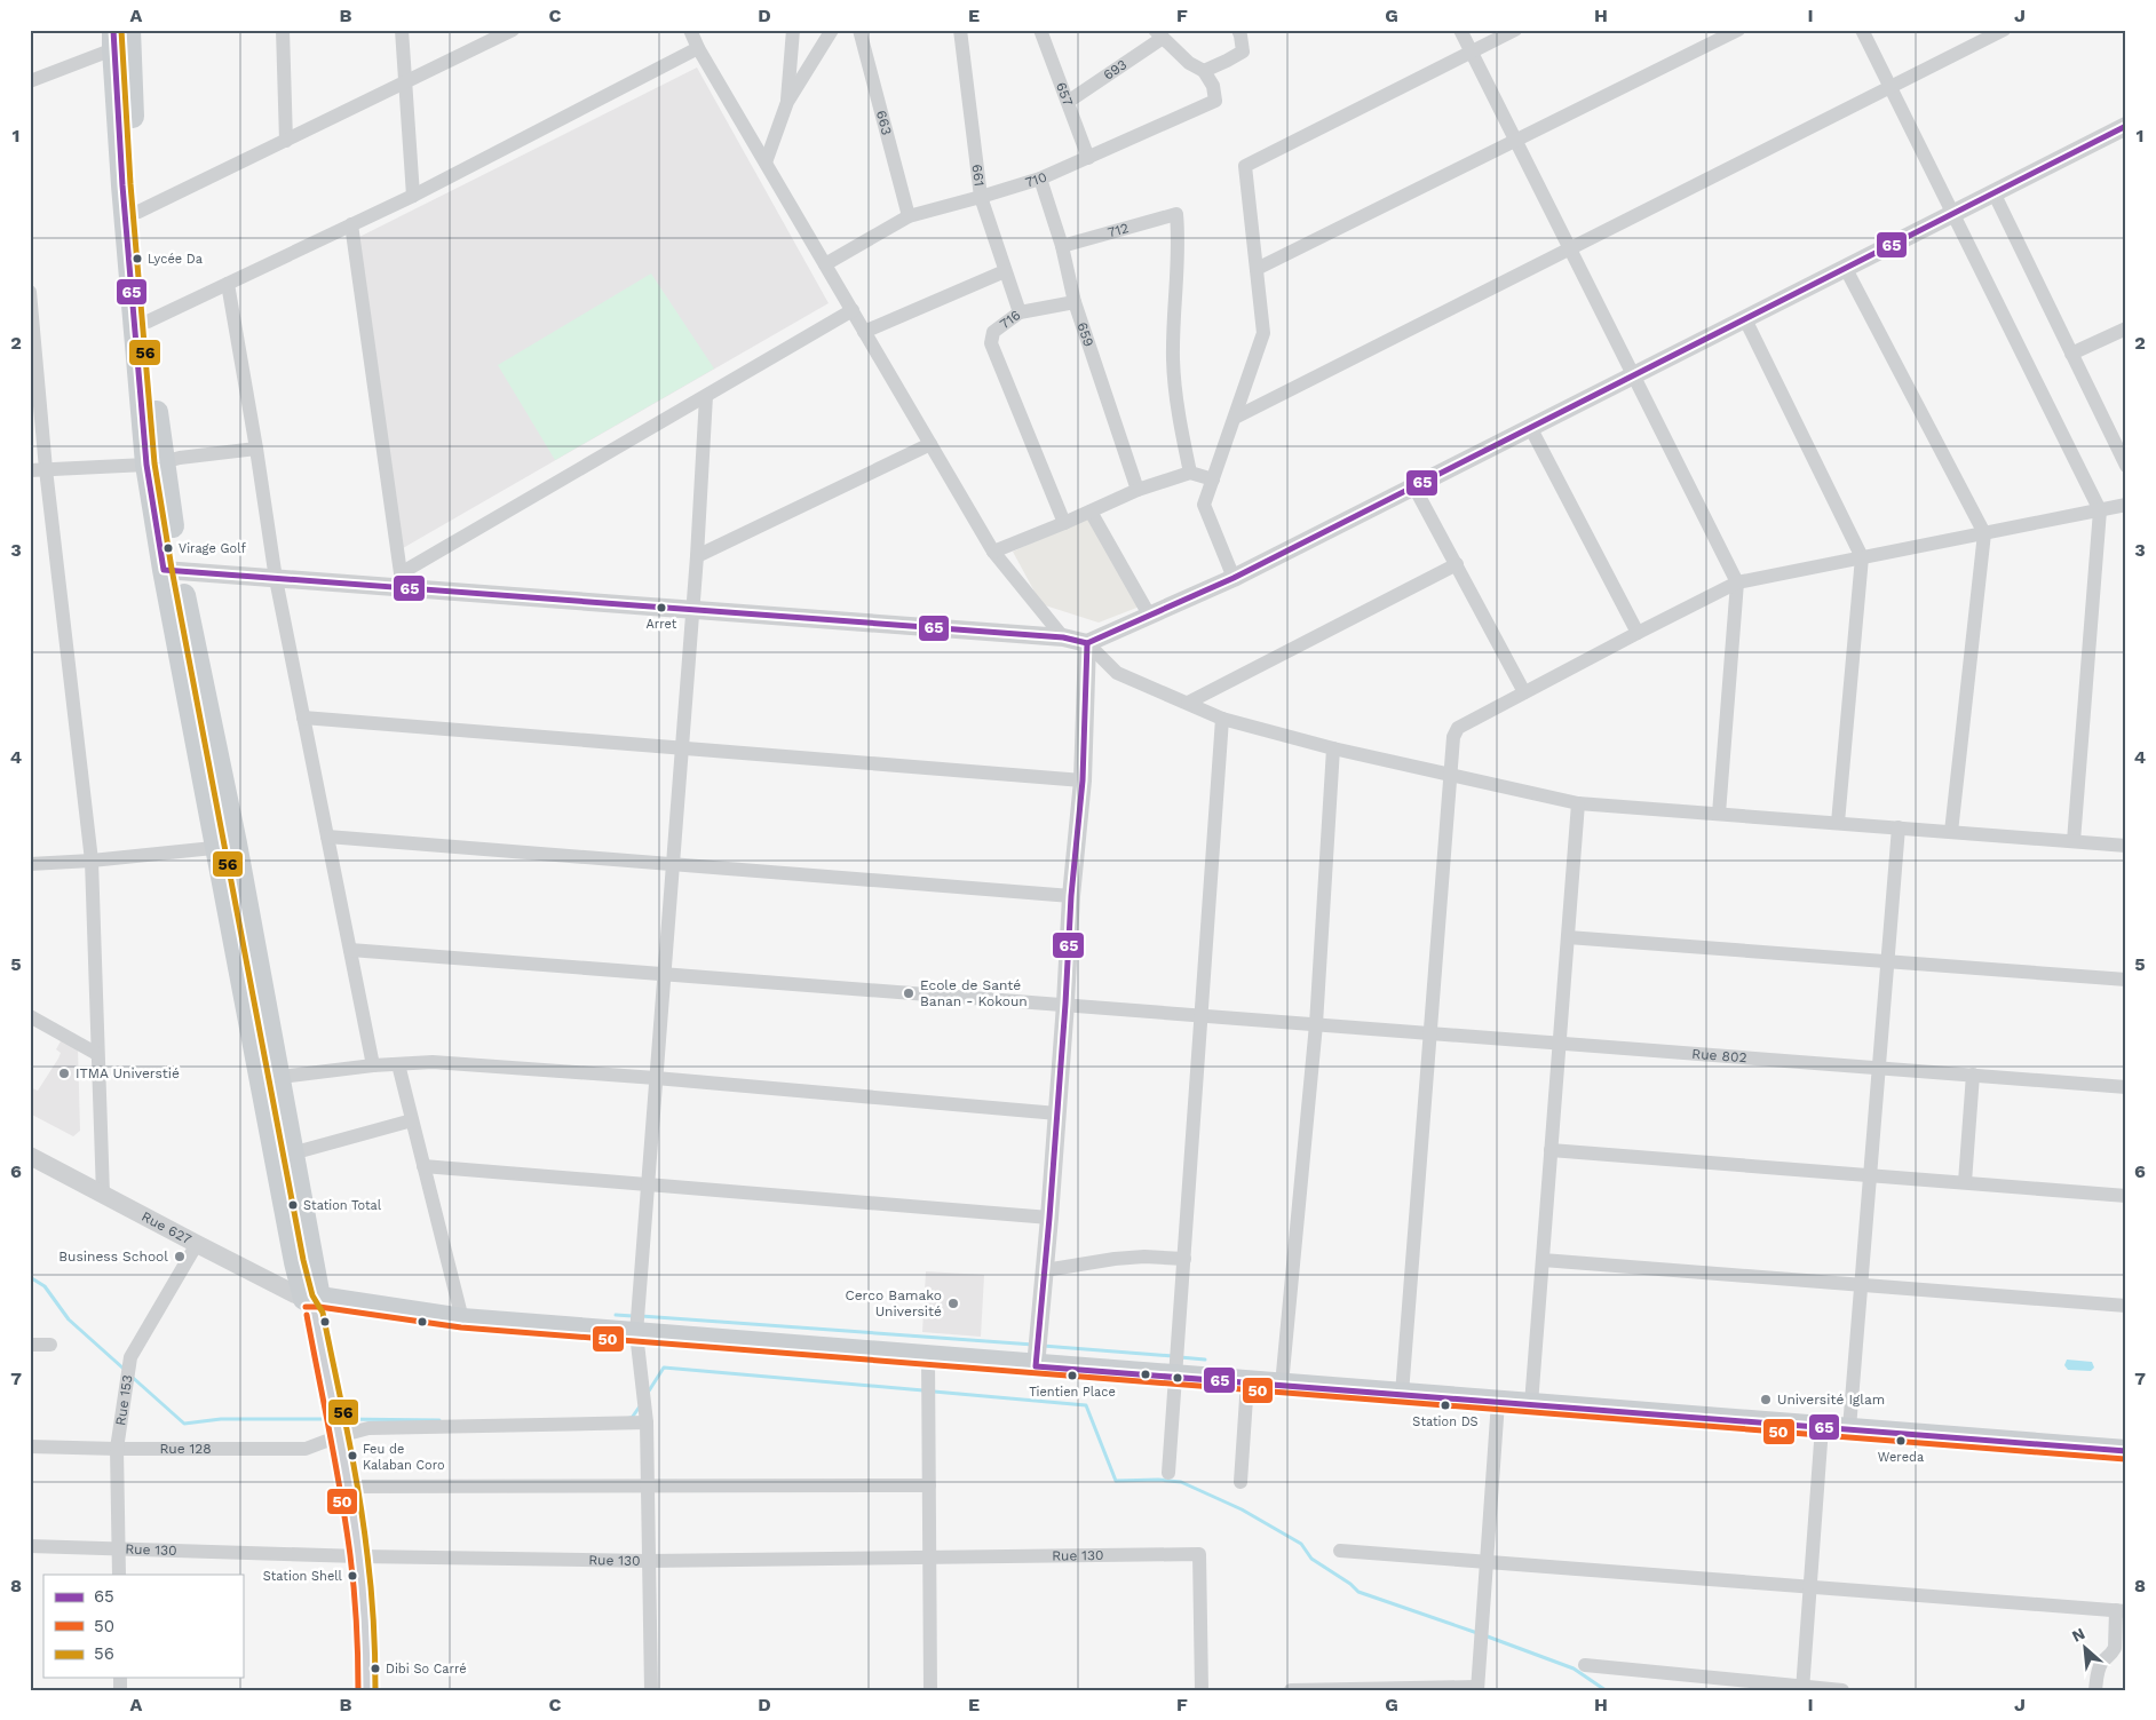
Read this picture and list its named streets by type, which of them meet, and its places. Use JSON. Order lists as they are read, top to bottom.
{
  "streets": {
    "street": [
      "693",
      "657",
      "663",
      "661",
      "710",
      "712",
      "716",
      "659",
      "Rue 802",
      "Rue 627",
      "Rue 153",
      "Rue 128",
      "Rue 130"
    ]
  },
  "crossings": [
    ["693", "657"],
    ["657", "710"],
    ["663", "710"],
    ["661", "710"],
    ["661", "716"],
    ["710", "659"],
    ["712", "659"],
    ["716", "659"],
    ["Rue 627", "Rue 153"],
    ["Rue 153", "Rue 128"],
    ["Rue 153", "Rue 130"]
  ],
  "places": [
    "Lycée Da",
    "Virage Golf",
    "Arret",
    "Ecole de Santé Banan - Kokoun",
    "ITMA Universtié",
    "Station Total",
    "Business School",
    "Cerco Bamako Université",
    "Tientien Place",
    "Université Iglam",
    "Station DS",
    "Wereda",
    "Feu de Kalaban Coro",
    "Station Shell",
    "Dibi So Carré"
  ],
  "lines": ["transit line 65", "transit line 56", "transit line 50"],
  "legend": ["65", "50", "56"],
  "north": "top left",
  "grid": {
    "columns": [
      "A",
      "B",
      "C",
      "D",
      "E",
      "F",
      "G",
      "H",
      "I",
      "J"
    ],
    "rows": [
      "1",
      "2",
      "3",
      "4",
      "5",
      "6",
      "7",
      "8"
    ]
  }
}
